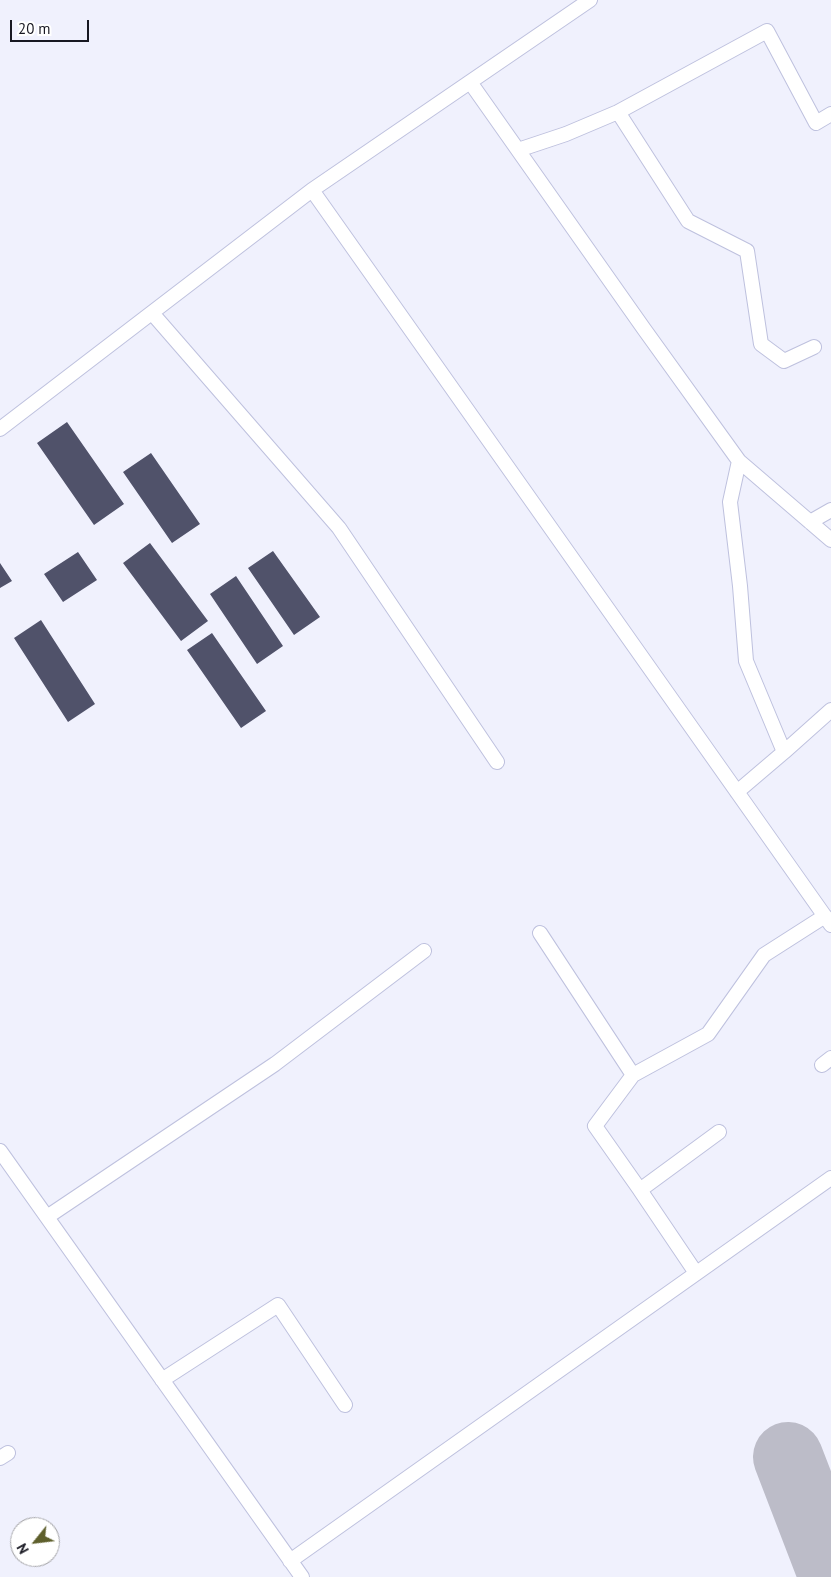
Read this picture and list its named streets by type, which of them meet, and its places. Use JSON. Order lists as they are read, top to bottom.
{
  "scale_bar": "20 m",
  "north": "bottom left"
}
